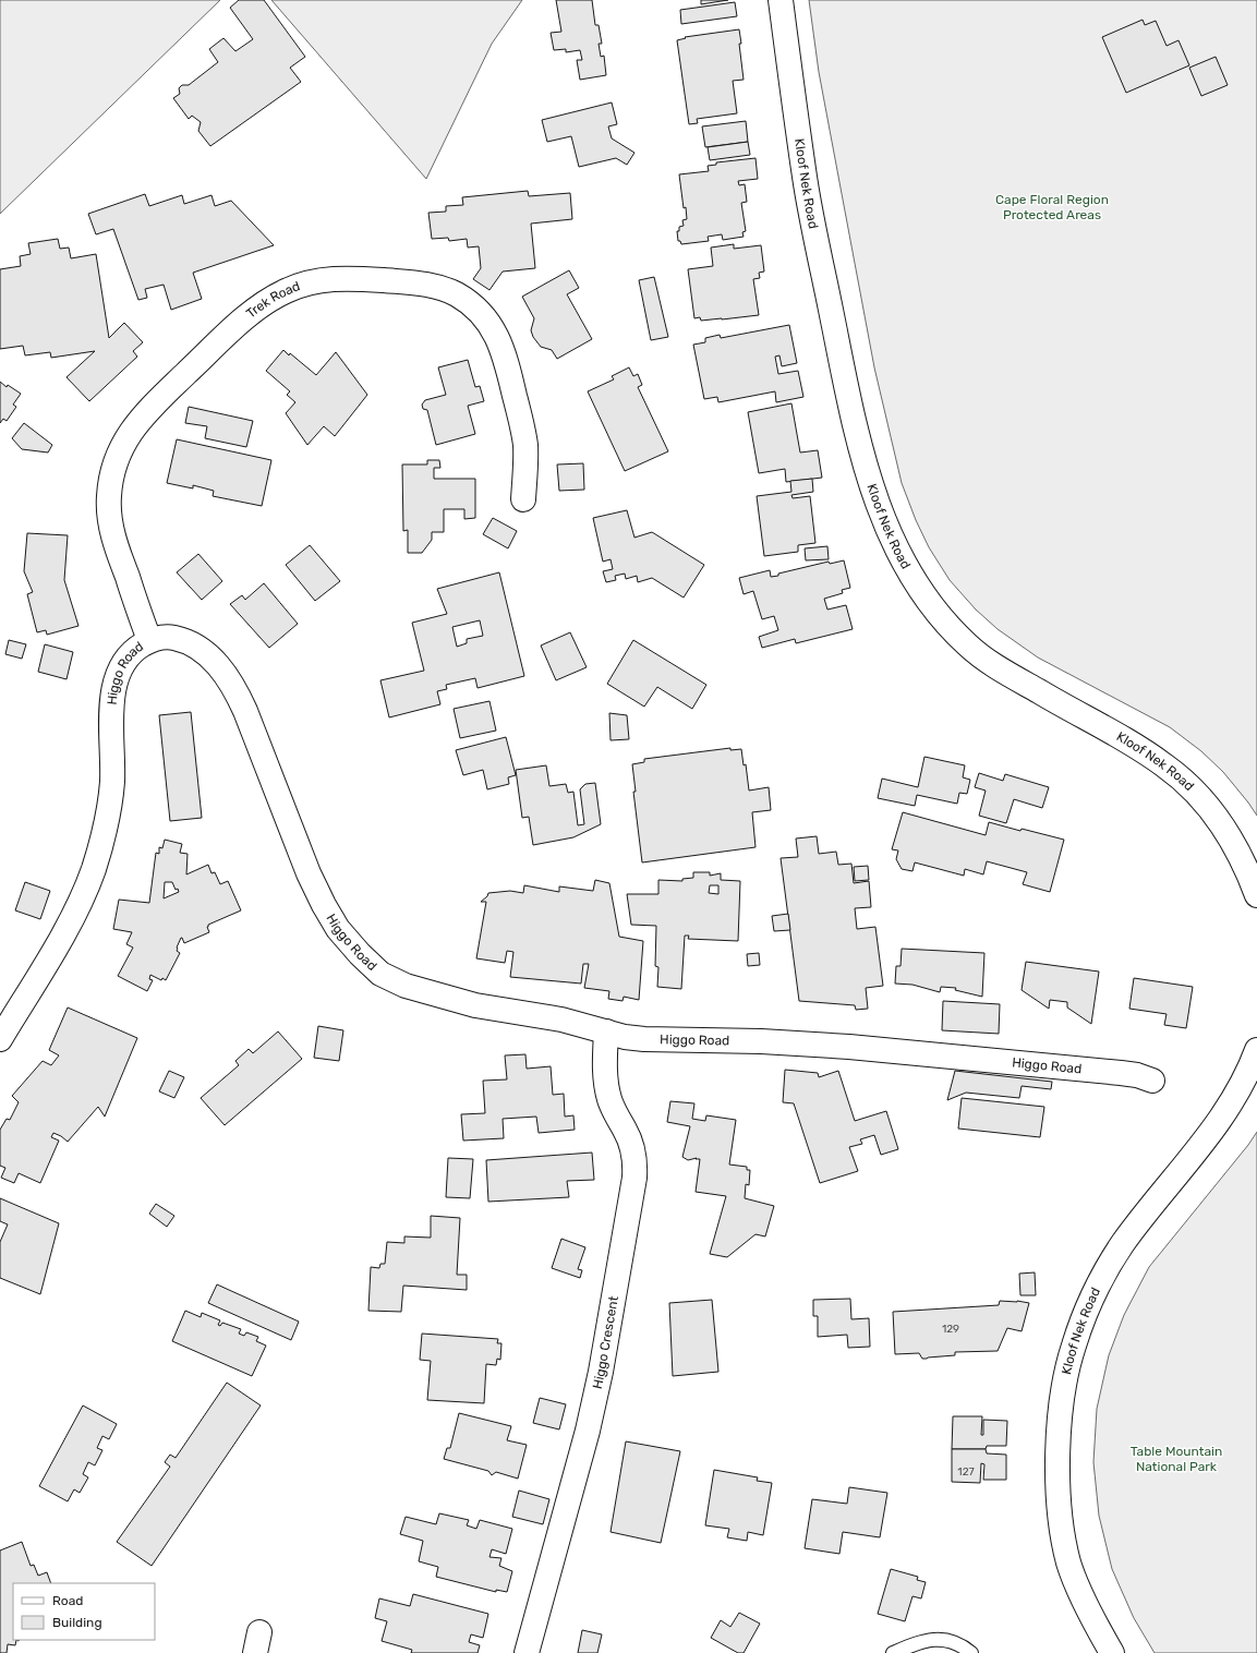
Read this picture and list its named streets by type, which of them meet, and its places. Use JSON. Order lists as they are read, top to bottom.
{
  "streets": {
    "street": [
      "Kloof Nek Road",
      "Trek Road",
      "Higgo Road",
      "Higgo Crescent"
    ]
  },
  "crossings": [
    ["Trek Road", "Higgo Road"],
    ["Higgo Road", "Higgo Crescent"]
  ],
  "parks": ["Cape Floral Region Protected Areas", "Table Mountain National Park"],
  "house_numbers": ["129", "127"],
  "legend": ["Road", "Building"]
}
